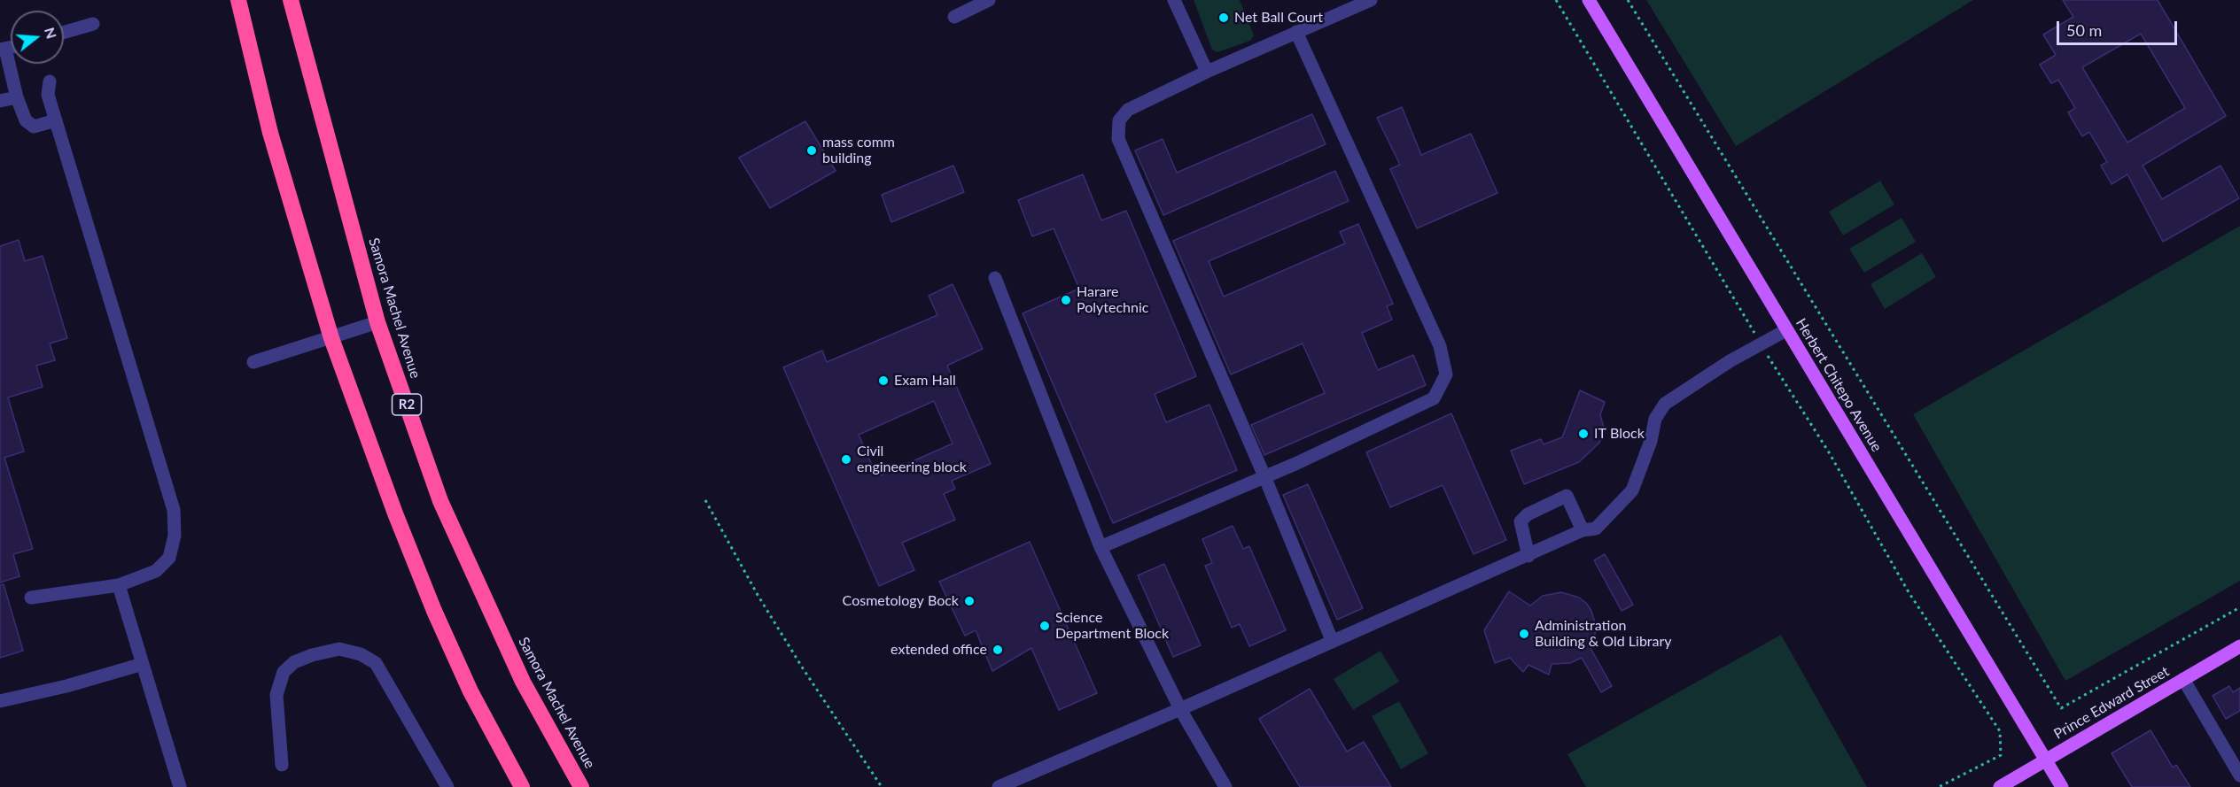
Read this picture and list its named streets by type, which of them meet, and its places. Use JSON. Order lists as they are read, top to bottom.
{
  "streets": {
    "highway": ["Samora Machel Avenue", "R2"],
    "main road": ["Herbert Chitepo Avenue", "Prince Edward Street"]
  },
  "crossings": [
    ["Herbert Chitepo Avenue", "Prince Edward Street"]
  ],
  "places": [
    "Net Ball Court",
    "mass comm building",
    "Harare Polytechnic",
    "Exam Hall",
    "IT Block",
    "Civil engineering block",
    "Cosmetology Bock",
    "Science Department Block",
    "Administration Building & Old Library",
    "extended office"
  ],
  "scale_bar": "50 m",
  "north": "right"
}
